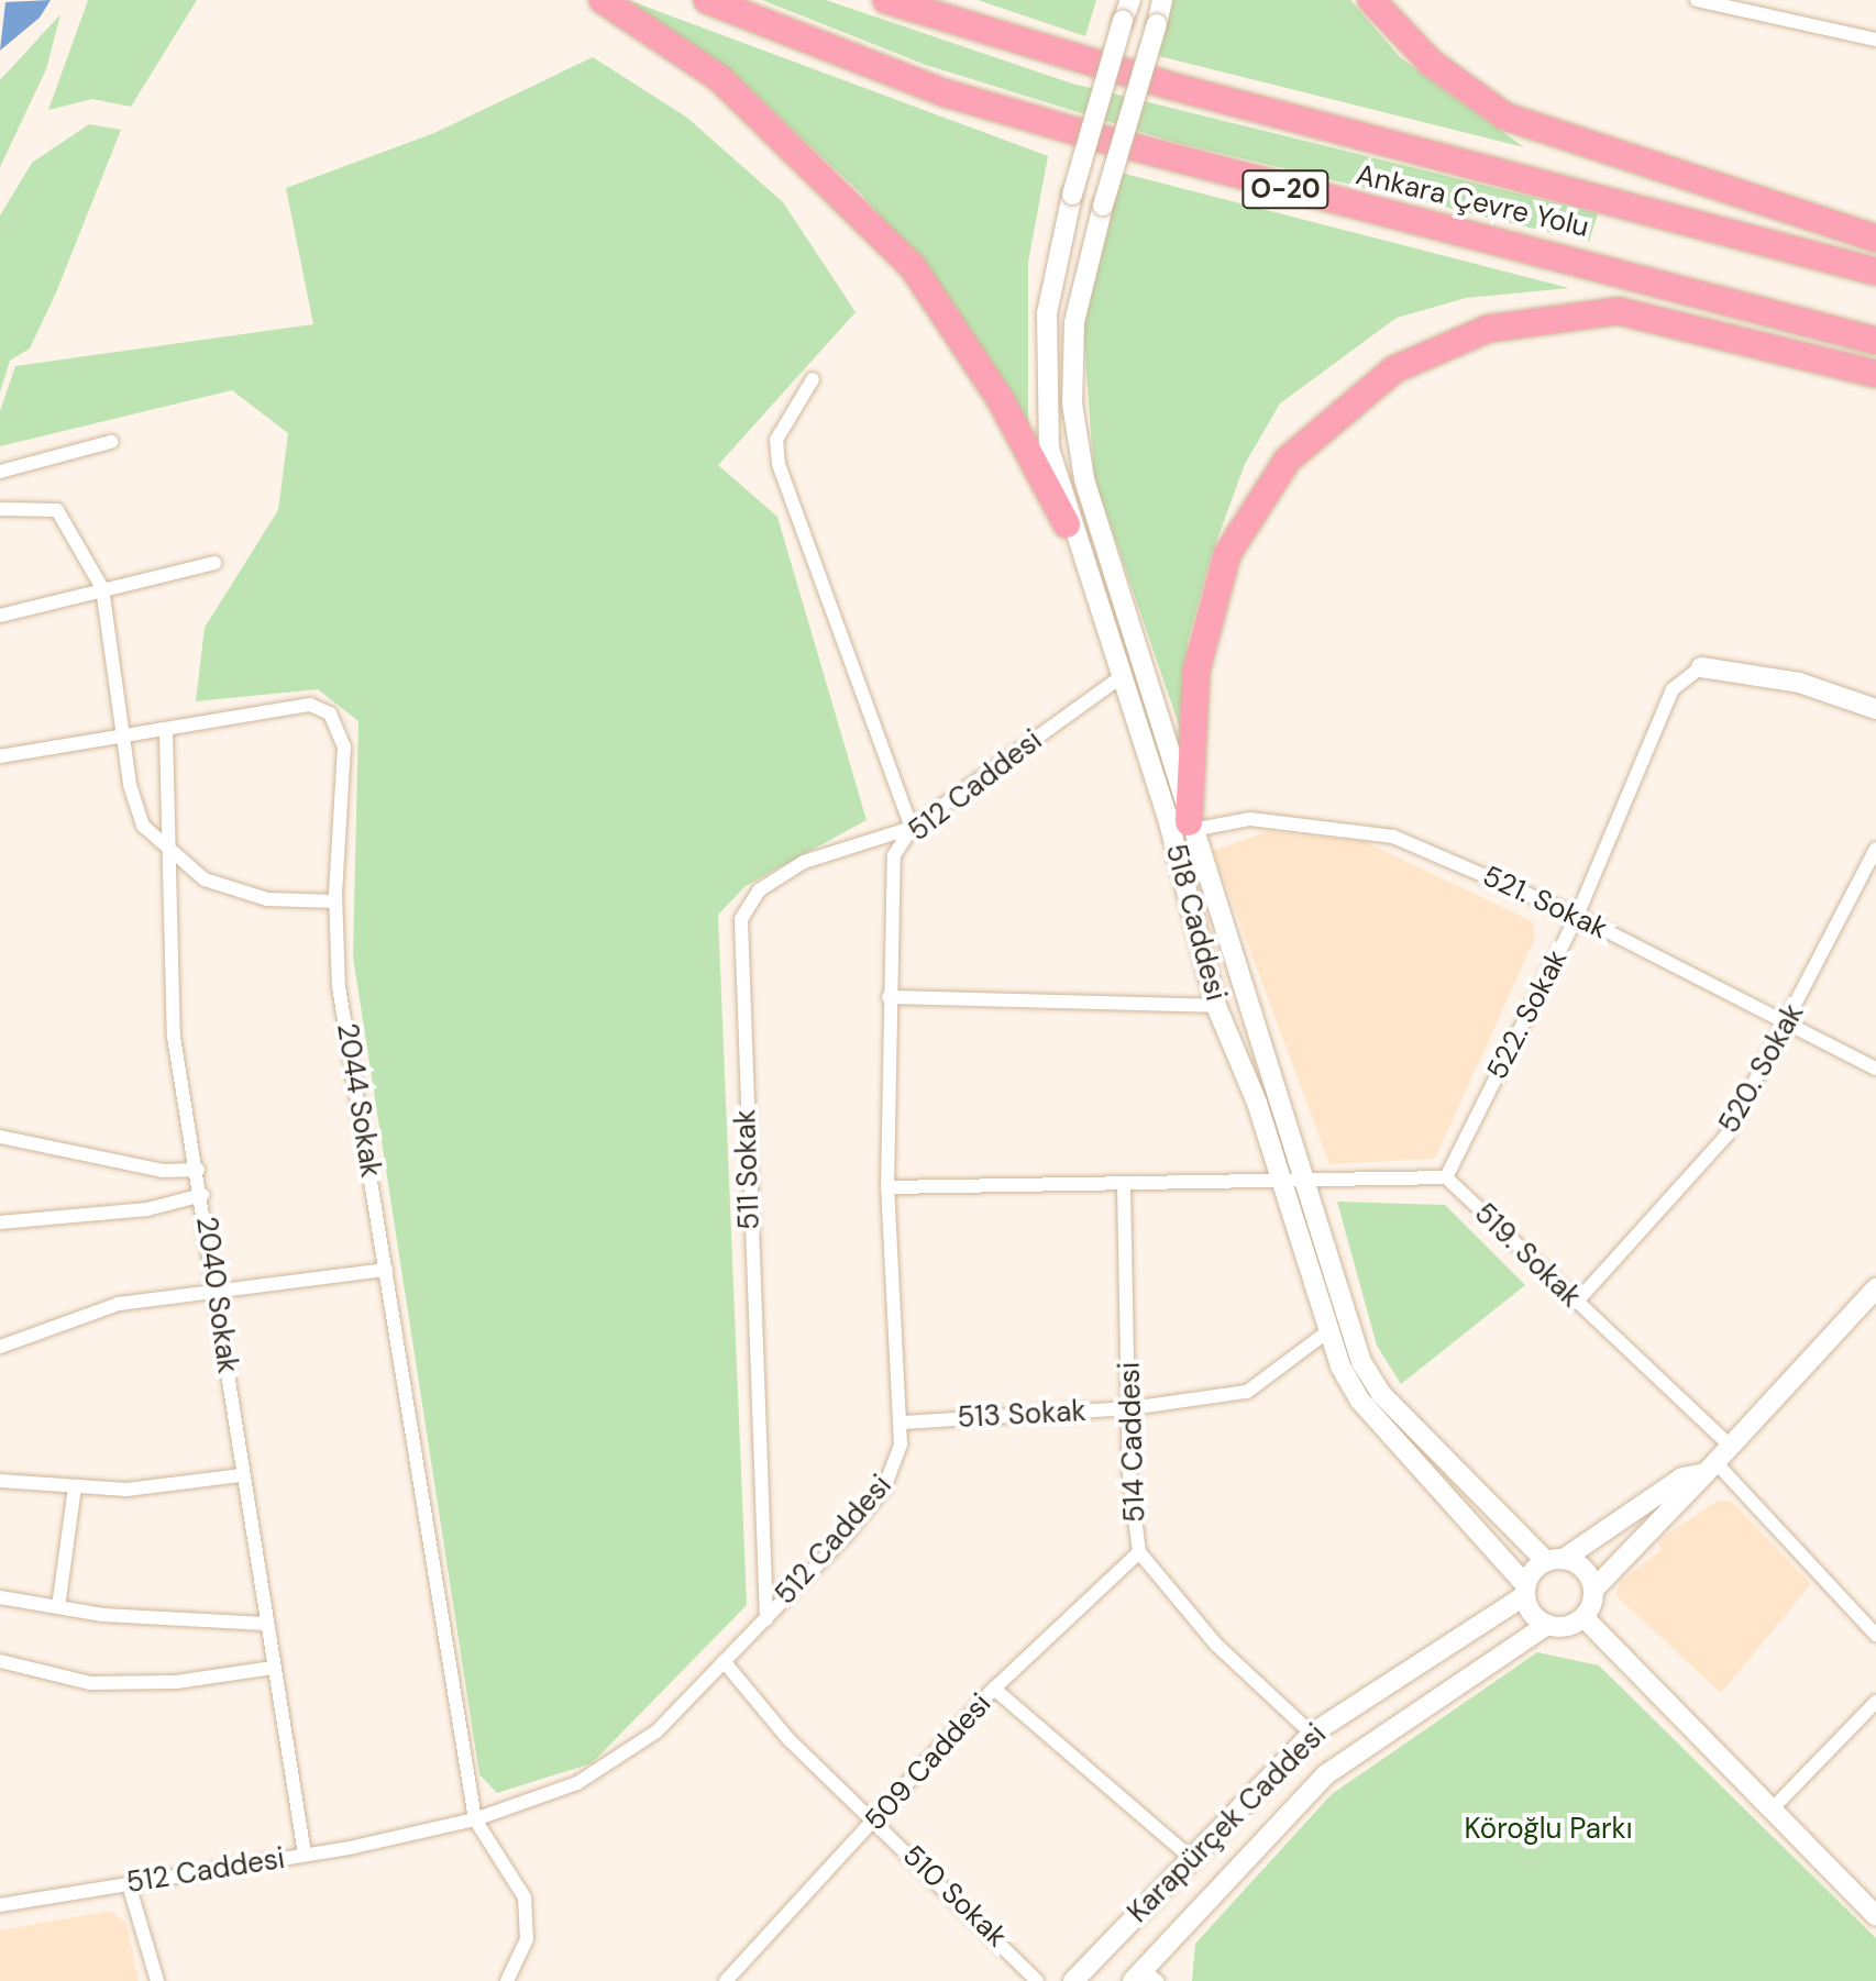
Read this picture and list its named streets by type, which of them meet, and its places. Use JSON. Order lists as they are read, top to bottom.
{
  "streets": {
    "highway": ["O-20", "Ankara Çevre Yolu"],
    "street": [
      "512 Caddesi",
      "521. Sokak",
      "518 Caddesi",
      "522. Sokak",
      "520. Sokak",
      "2044 Sokak",
      "511 Sokak",
      "519. Sokak",
      "2040 Sokak",
      "513 Sokak",
      "514 Caddesi",
      "509 Caddesi",
      "Karapürçek Caddesi",
      "510 Sokak"
    ]
  },
  "crossings": [
    ["512 Caddesi", "518 Caddesi"],
    ["512 Caddesi", "2044 Sokak"],
    ["512 Caddesi", "511 Sokak"],
    ["512 Caddesi", "2040 Sokak"],
    ["512 Caddesi", "513 Sokak"],
    ["512 Caddesi", "510 Sokak"],
    ["521. Sokak", "518 Caddesi"],
    ["521. Sokak", "522. Sokak"],
    ["521. Sokak", "520. Sokak"],
    ["518 Caddesi", "513 Sokak"],
    ["518 Caddesi", "Karapürçek Caddesi"],
    ["522. Sokak", "519. Sokak"],
    ["520. Sokak", "519. Sokak"],
    ["2044 Sokak", "2040 Sokak"],
    ["513 Sokak", "514 Caddesi"],
    ["514 Caddesi", "509 Caddesi"],
    ["514 Caddesi", "Karapürçek Caddesi"],
    ["509 Caddesi", "510 Sokak"]
  ],
  "parks": ["Köroğlu Parkı"]
}
